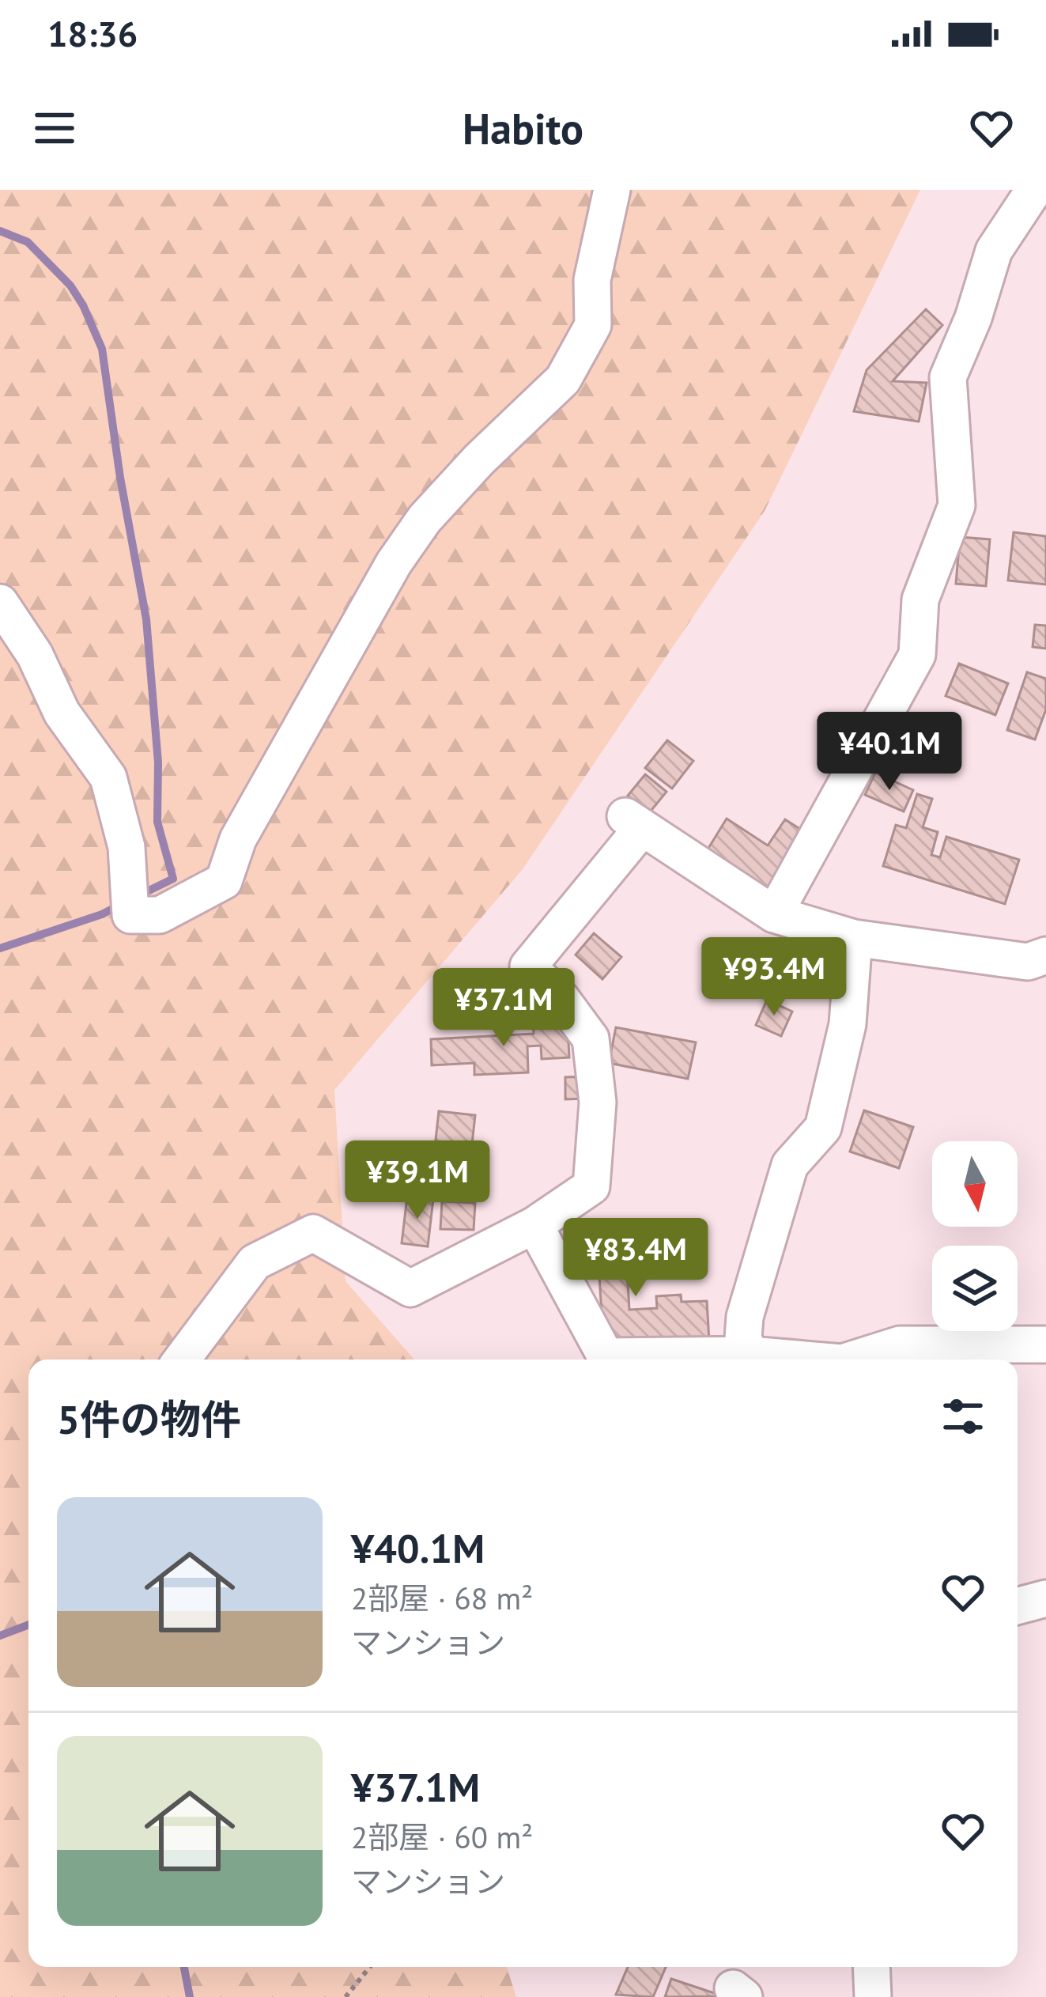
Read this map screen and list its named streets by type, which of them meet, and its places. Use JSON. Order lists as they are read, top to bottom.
{
  "north": "bottom",
  "page": {
    "status": "18:36",
    "header": "Habito",
    "price": [
      "¥40.1M",
      "¥93.4M",
      "¥37.1M",
      "¥39.1M",
      "¥83.4M"
    ],
    "heading": "5件の物件",
    "list": [
      {
        "name": "¥40.1M",
        "note": "2部屋 · 68 m² · マンション"
      },
      {
        "name": "¥37.1M",
        "note": "2部屋 · 60 m² · マンション"
      }
    ]
  }
}
